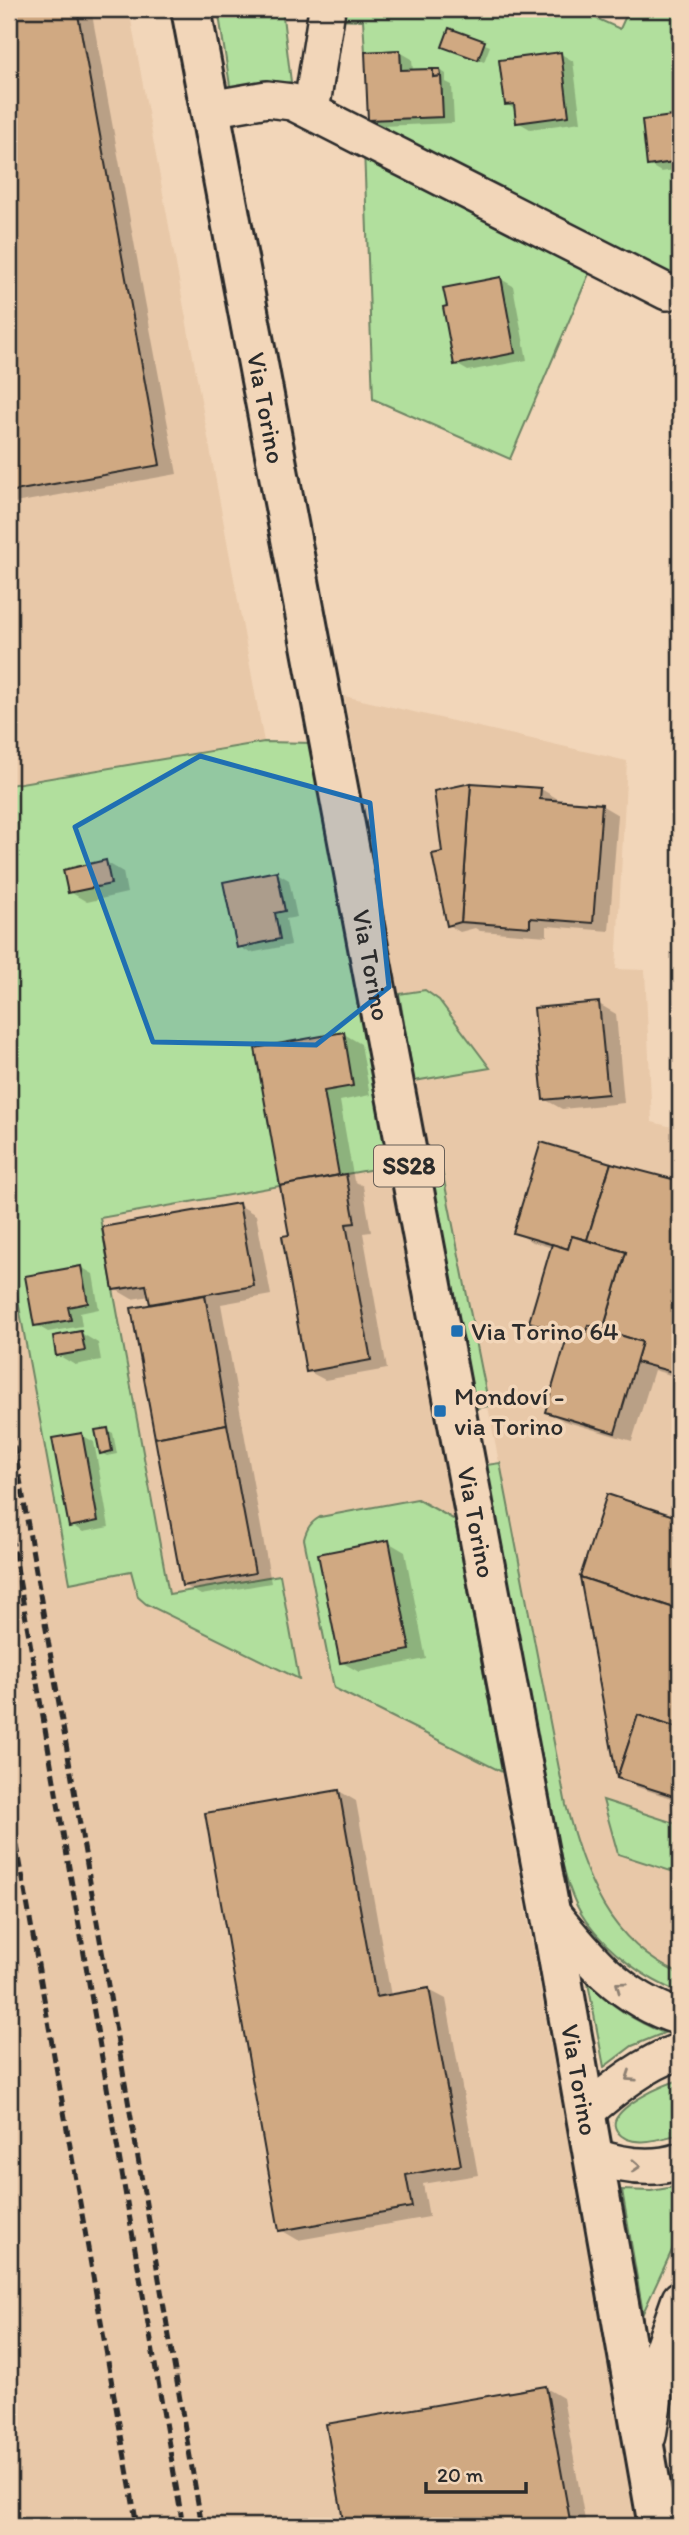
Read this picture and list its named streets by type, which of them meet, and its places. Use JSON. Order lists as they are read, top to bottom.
{
  "streets": {
    "main road": ["Via Torino", "SS28"]
  },
  "places": {
    "transit": ["Via Torino 64", "Mondoví - via Torino"]
  },
  "scale_bar": "20 m"
}
